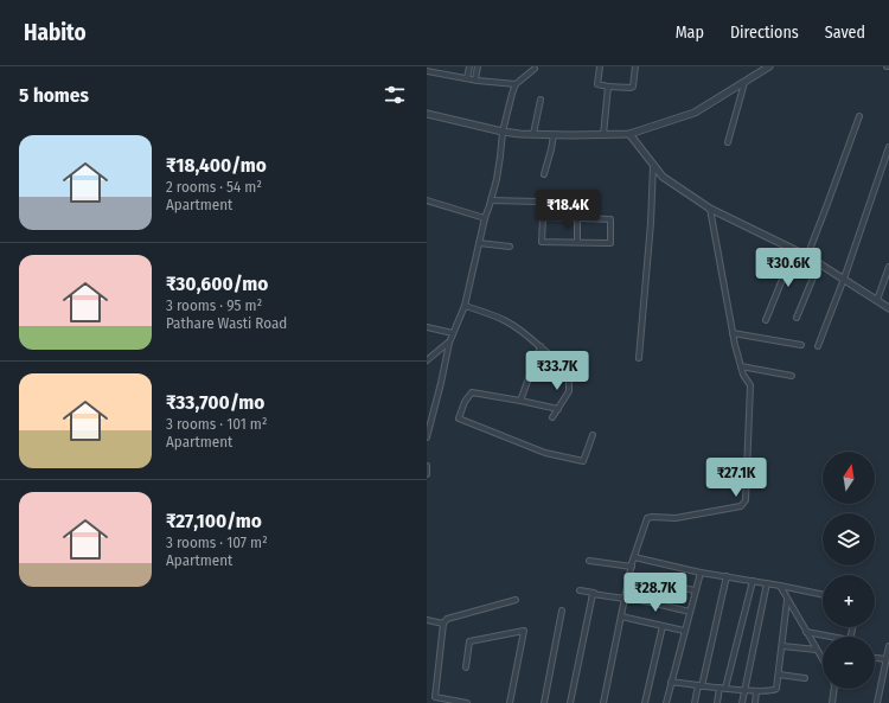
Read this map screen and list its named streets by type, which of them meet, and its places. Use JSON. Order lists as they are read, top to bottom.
{
  "north": "top",
  "page": {
    "header": "Habito",
    "nav": ["Map", "Directions", "Saved"],
    "heading": "5 homes",
    "list": [
      {
        "name": "₹18,400/mo",
        "note": "2 rooms · 54 m² · Apartment"
      },
      {
        "name": "₹30,600/mo",
        "note": "3 rooms · 95 m² · Pathare Wasti Road"
      },
      {
        "name": "₹33,700/mo",
        "note": "3 rooms · 101 m² · Apartment"
      },
      {
        "name": "₹27,100/mo",
        "note": "3 rooms · 107 m² · Apartment"
      }
    ],
    "price": [
      "₹18.4K",
      "₹30.6K",
      "₹33.7K",
      "₹27.1K",
      "₹28.7K"
    ],
    "map_buttons": ["+", "−"]
  }
}
